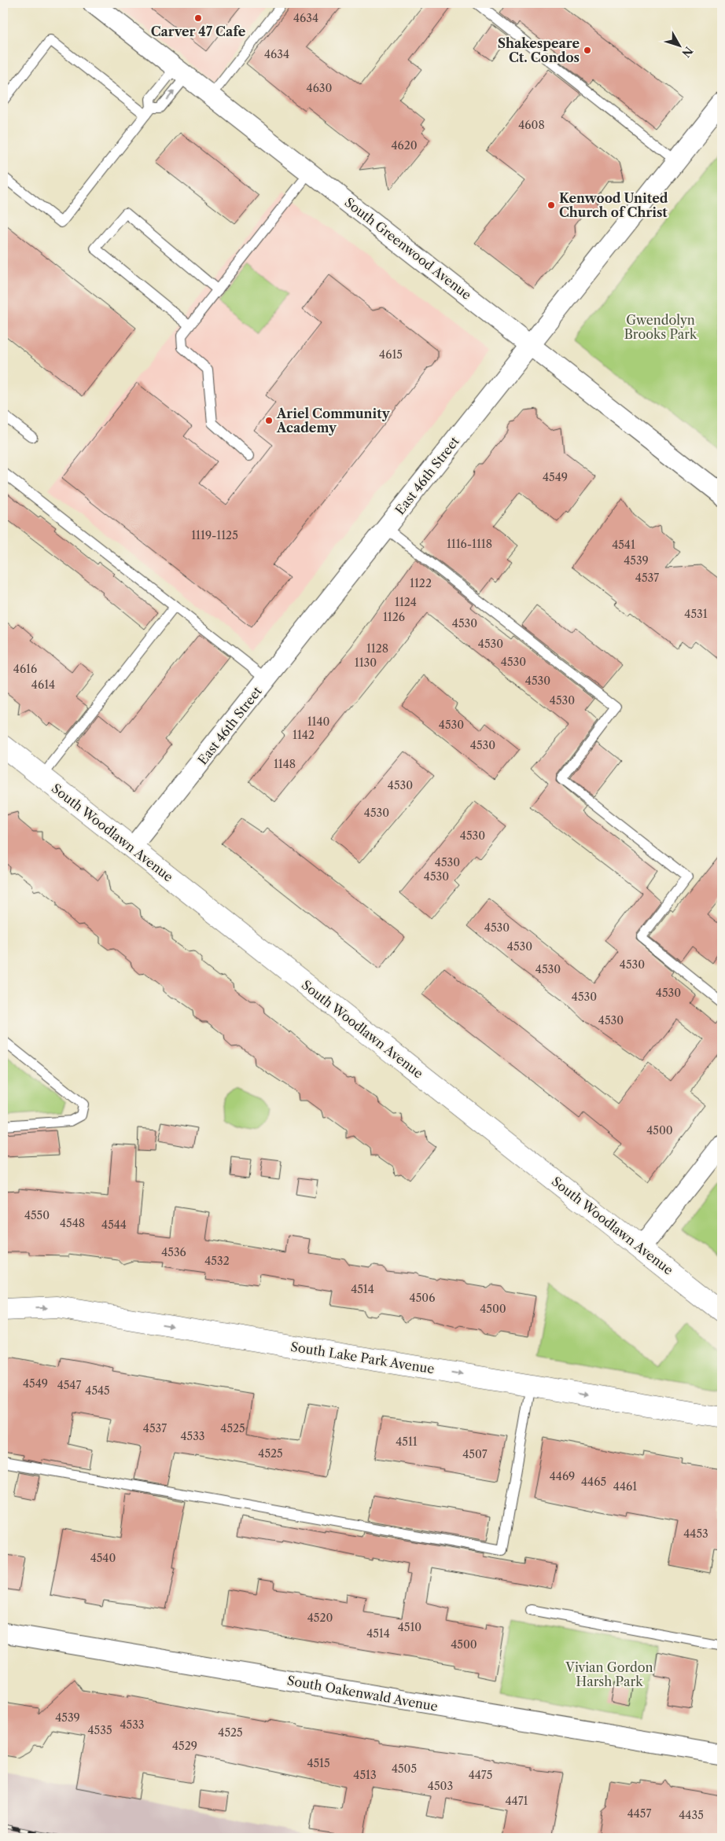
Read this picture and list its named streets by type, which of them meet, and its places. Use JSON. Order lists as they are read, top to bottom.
{
  "streets": {
    "street": [
      "South Greenwood Avenue",
      "East 46th Street",
      "South Woodlawn Avenue",
      "South Lake Park Avenue",
      "South Oakenwald Avenue"
    ]
  },
  "crossings": [
    ["South Greenwood Avenue", "East 46th Street"],
    ["East 46th Street", "South Woodlawn Avenue"]
  ],
  "one_way": ["South Lake Park Avenue"],
  "parks": ["Gwendolyn Brooks Park", "Vivian Gordon Harsh Park"],
  "places": [
    "Carver 47 Cafe",
    "Shakespeare Ct. Condos",
    "Kenwood United Church of Christ",
    "Ariel Community Academy"
  ],
  "house_numbers": [
    "4634",
    "4634",
    "4630",
    "4608",
    "4620",
    "4615",
    "4549",
    "1119-1125",
    "1116-1118",
    "4541",
    "4539",
    "4537",
    "1122",
    "1124",
    "4531",
    "1126",
    "4530",
    "4530",
    "1128",
    "4530",
    "1130",
    "4616",
    "4530",
    "4614",
    "4530",
    "1140",
    "4530",
    "1142",
    "4530",
    "1148",
    "4530",
    "4530",
    "4530",
    "4530",
    "4530",
    "4530",
    "4530",
    "4530",
    "4530",
    "4530",
    "4530",
    "4530",
    "4500",
    "4550",
    "4548",
    "4544",
    "4536",
    "4532",
    "4514",
    "4506",
    "4500",
    "4549",
    "4547",
    "4545",
    "4537",
    "4525",
    "4533",
    "4511",
    "4525",
    "4507",
    "4469",
    "4465",
    "4461",
    "4453",
    "4540",
    "4520",
    "4510",
    "4514",
    "4500",
    "4539",
    "4533",
    "4535",
    "4525",
    "4529",
    "4515",
    "4505",
    "4513",
    "4475",
    "4503",
    "4471",
    "4457",
    "4435"
  ],
  "north": "bottom right"
}
